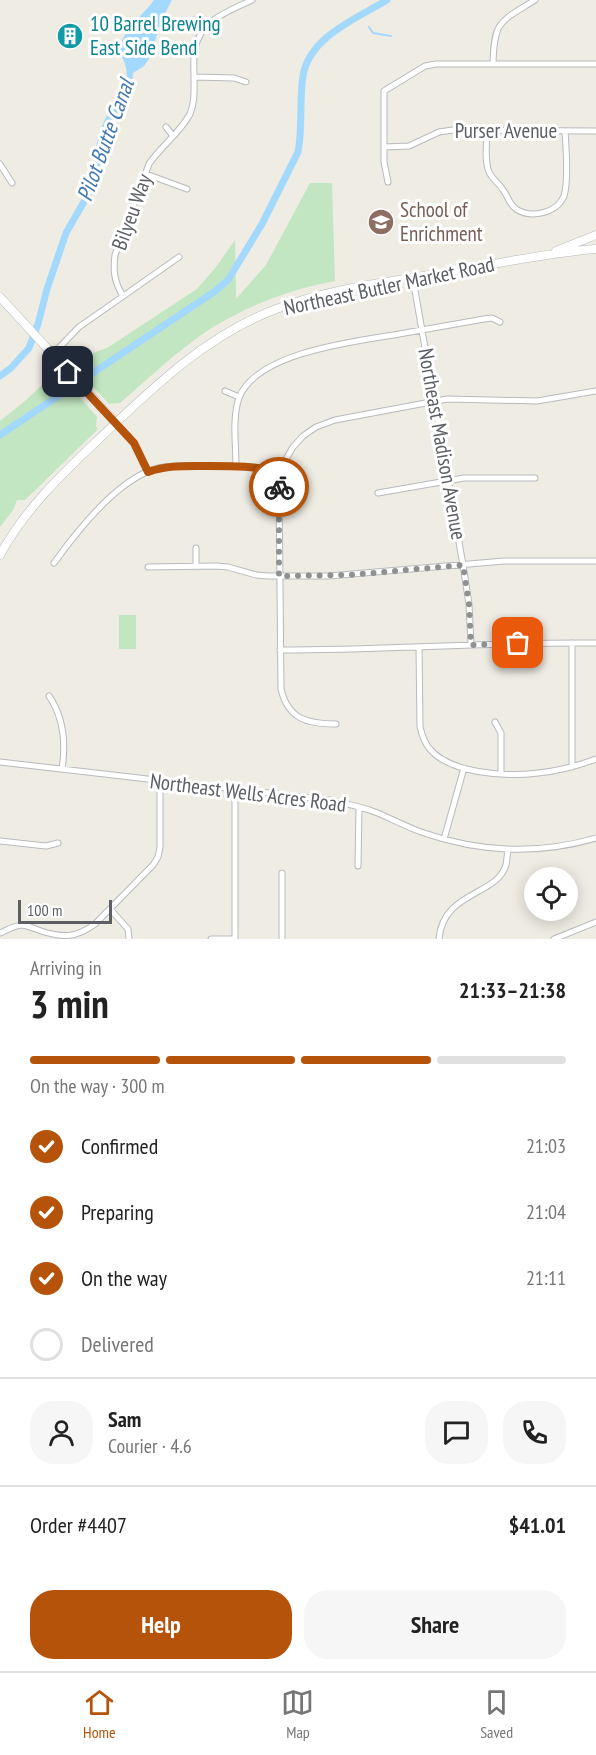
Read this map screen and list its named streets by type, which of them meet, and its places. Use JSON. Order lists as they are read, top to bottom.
{
  "streets": {
    "main road": ["Northeast Butler Market Road"],
    "street": [
      "Purser Avenue",
      "Bilyeu Way",
      "Northeast Madison Avenue",
      "Northeast Wells Acres Road"
    ]
  },
  "crossings": [
    ["Northeast Butler Market Road", "Northeast Madison Avenue"]
  ],
  "water": ["Pilot Butte Canal"],
  "places": {
    "building": ["10 Barrel Brewing East Side Bend"],
    "school or university": ["School of Enrichment"]
  },
  "scale_bar": "100 m",
  "page": {
    "scale": "100 m",
    "heading": ["3 min", "Arriving in", "21:33–21:38"],
    "panel": [
      "Sam",
      "Courier · 4.6",
      "Order #4407",
      "$41.01"
    ],
    "bar": "On the way · 300 m",
    "list": [
      ["Confirmed", "21:03"],
      ["Preparing", "21:04"],
      ["On the way", "21:11"],
      "Delivered"
    ],
    "buttons": ["Help", "Share"],
    "tabs": ["Home", "Map", "Saved"]
  }
}
